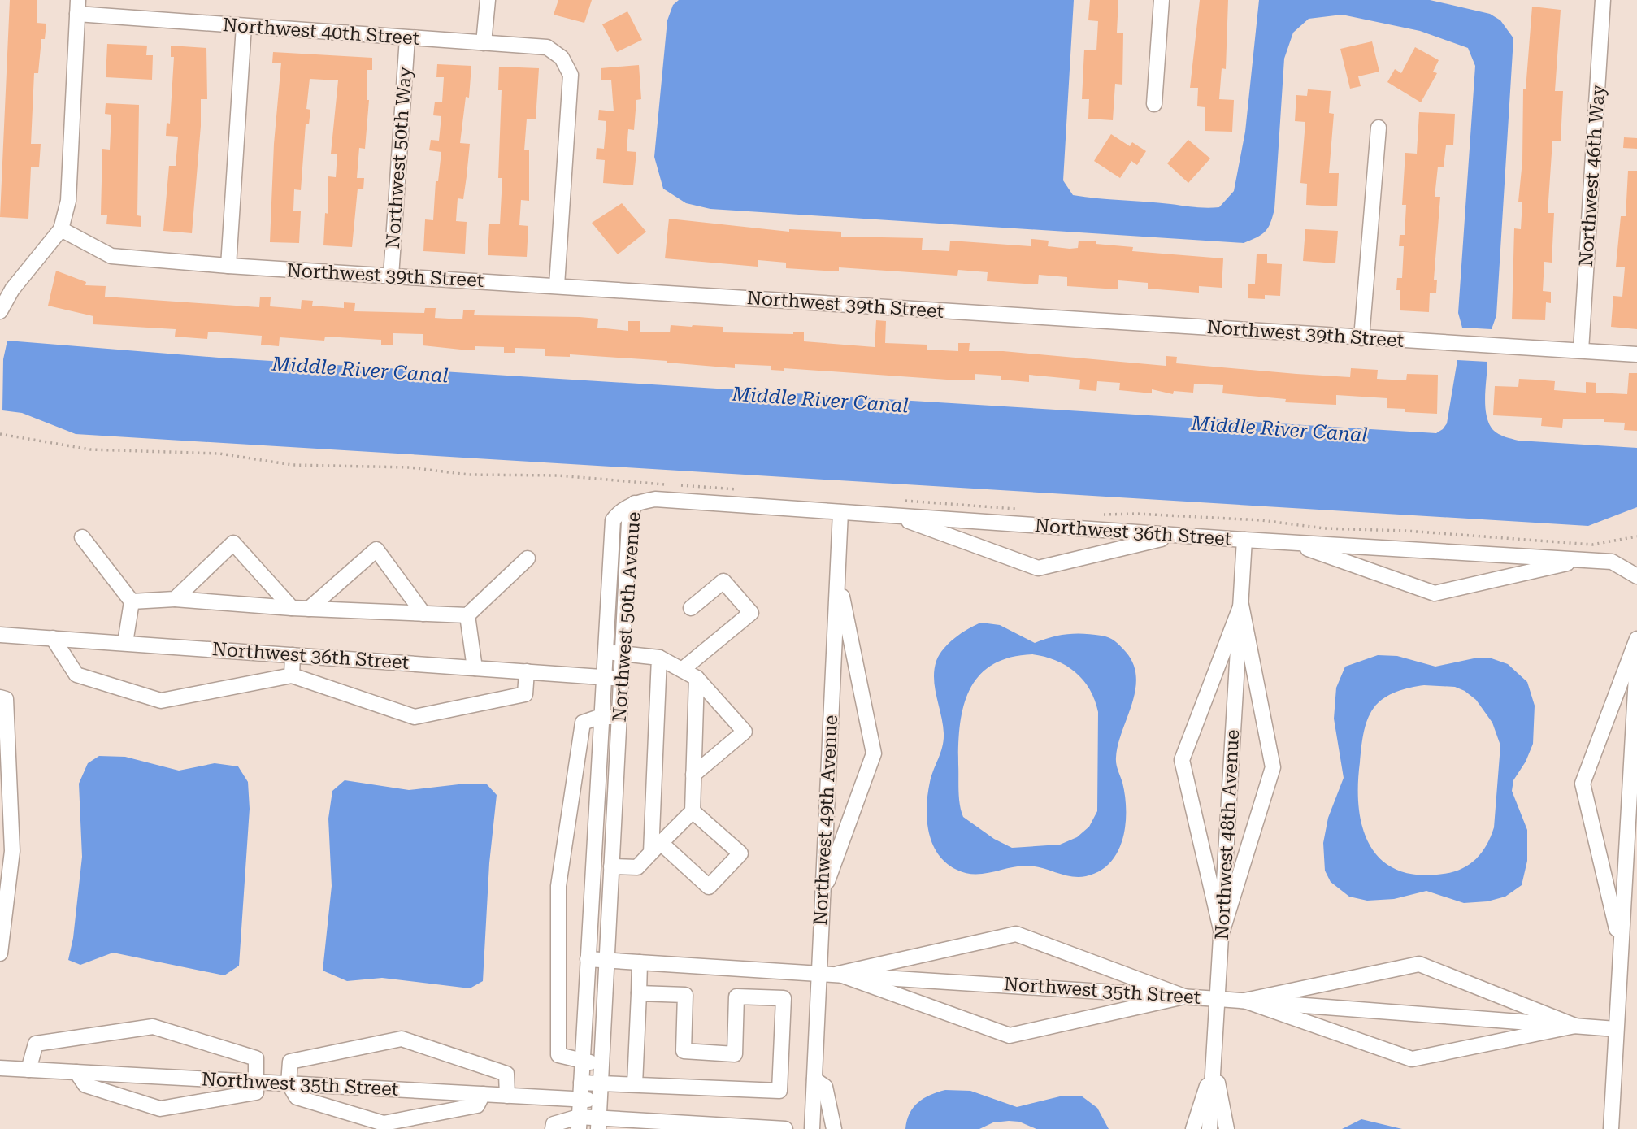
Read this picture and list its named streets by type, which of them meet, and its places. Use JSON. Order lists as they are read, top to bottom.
{
  "streets": {
    "street": [
      "Northwest 40th Street",
      "Northwest 50th Way",
      "Northwest 46th Way",
      "Northwest 39th Street",
      "Northwest 36th Street",
      "Northwest 50th Avenue",
      "Northwest 49th Avenue",
      "Northwest 48th Avenue",
      "Northwest 35th Street"
    ]
  },
  "crossings": [
    ["Northwest 40th Street", "Northwest 50th Way"],
    ["Northwest 40th Street", "Northwest 39th Street"],
    ["Northwest 50th Way", "Northwest 39th Street"],
    ["Northwest 46th Way", "Northwest 39th Street"],
    ["Northwest 36th Street", "Northwest 50th Avenue"],
    ["Northwest 36th Street", "Northwest 49th Avenue"],
    ["Northwest 36th Street", "Northwest 48th Avenue"],
    ["Northwest 50th Avenue", "Northwest 35th Street"],
    ["Northwest 49th Avenue", "Northwest 35th Street"],
    ["Northwest 48th Avenue", "Northwest 35th Street"]
  ],
  "water": ["Middle River Canal"]
}
